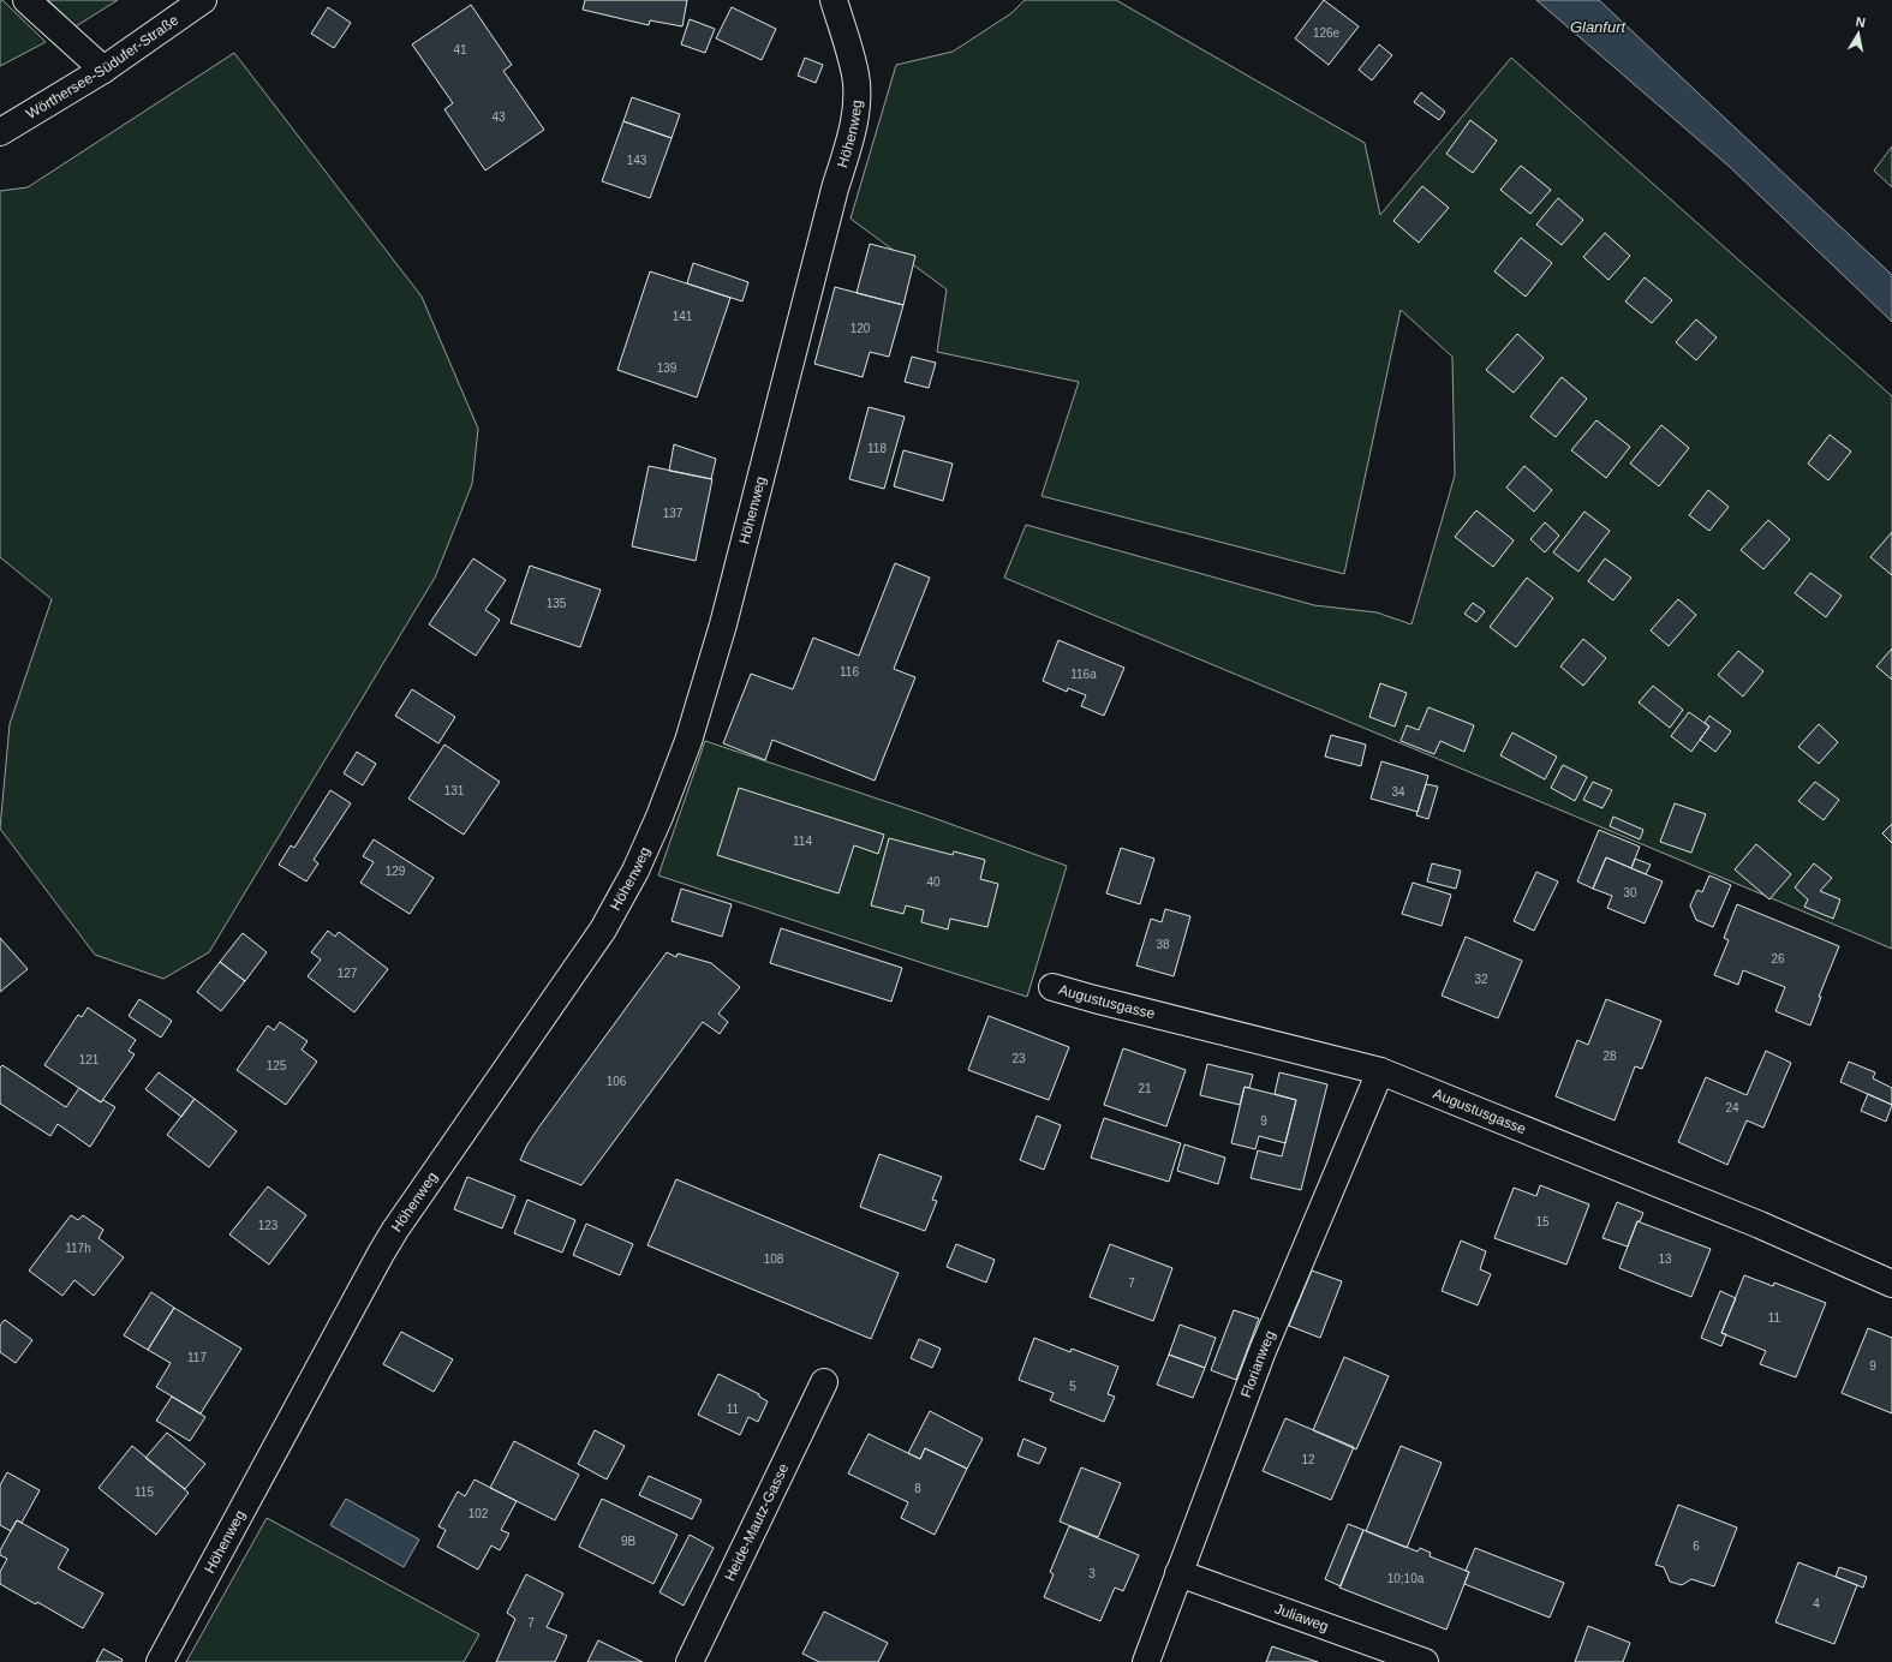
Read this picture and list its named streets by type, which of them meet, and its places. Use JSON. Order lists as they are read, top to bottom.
{
  "streets": {
    "street": [
      "Wörthersee-Südufer-Straße",
      "Höhenweg",
      "Augustusgasse",
      "Florianweg",
      "Heide-Mautz-Gasse",
      "Juliaweg"
    ]
  },
  "crossings": [
    ["Augustusgasse", "Florianweg"],
    ["Florianweg", "Juliaweg"]
  ],
  "water": ["Glanfurt"],
  "house_numbers": [
    "126e",
    "41",
    "43",
    "143",
    "141",
    "120",
    "139",
    "118",
    "137",
    "135",
    "116",
    "116a",
    "131",
    "34",
    "114",
    "129",
    "40",
    "30",
    "38",
    "26",
    "127",
    "32",
    "28",
    "23",
    "121",
    "125",
    "106",
    "21",
    "24",
    "9",
    "15",
    "123",
    "117h",
    "108",
    "13",
    "7",
    "11",
    "117",
    "9",
    "5",
    "11",
    "12",
    "8",
    "115",
    "102",
    "9B",
    "6",
    "3",
    "10;10a",
    "4",
    "7"
  ],
  "north": "top"
}
